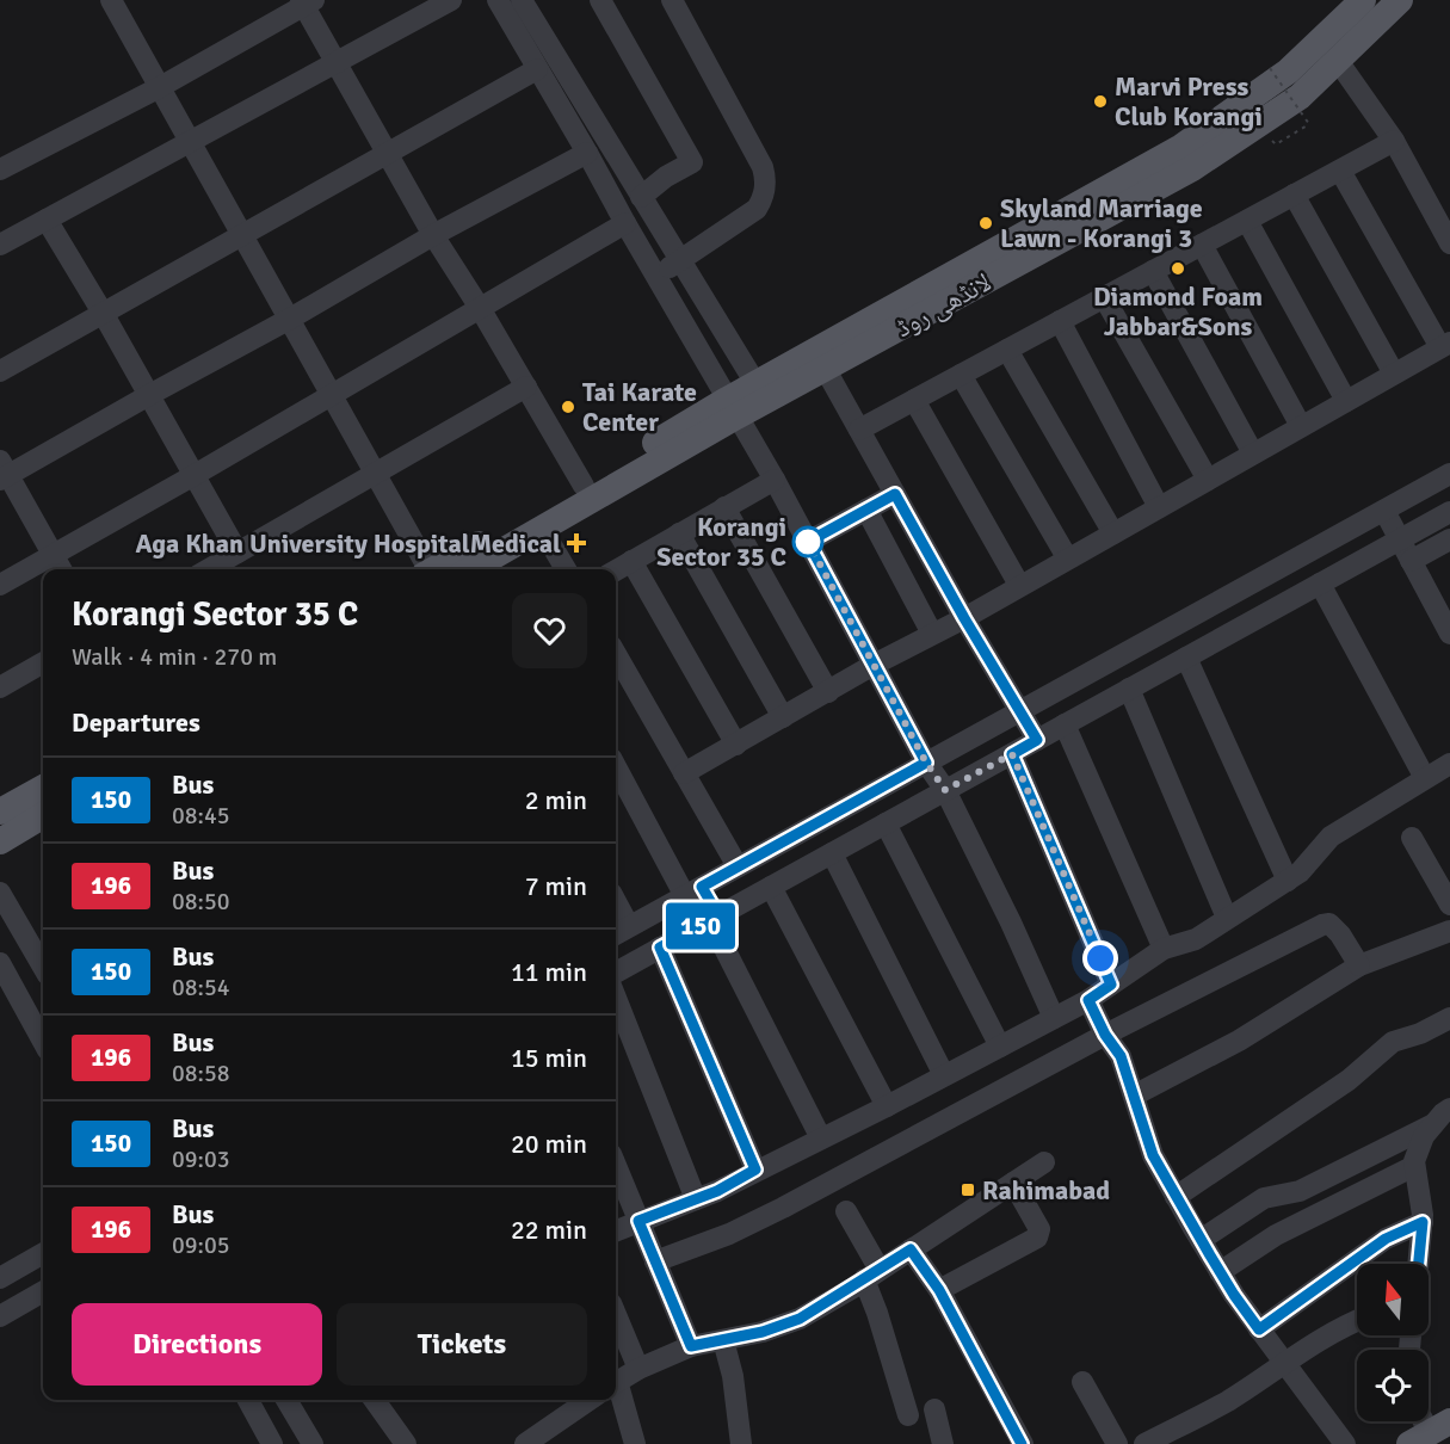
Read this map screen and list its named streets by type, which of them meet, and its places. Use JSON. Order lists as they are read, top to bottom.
{
  "streets": {
    "main road": ["لانڈھی روڈ"]
  },
  "places": {
    "other": [
      "Marvi Press Club Korangi",
      "Skyland Marriage Lawn - Korangi 3",
      "Diamond Foam Jabbar&Sons",
      "Tai Karate Center",
      "Korangi Sector 35 C"
    ],
    "health": ["Aga Khan University HospitalMedical"],
    "transit": ["Rahimabad"]
  },
  "lines": ["bus line 150"],
  "north": "top",
  "page": {
    "on_map": "150",
    "heading": [
      ["Korangi Sector 35 C", "Walk · 4 min · 270 m"],
      "Departures"
    ],
    "list": [
      {
        "mark": "150",
        "name": "Bus",
        "note": "08:45",
        "value": "2 min"
      },
      {
        "mark": "196",
        "name": "Bus",
        "note": "08:50",
        "value": "7 min"
      },
      {
        "mark": "150",
        "name": "Bus",
        "note": "08:54",
        "value": "11 min"
      },
      {
        "mark": "196",
        "name": "Bus",
        "note": "08:58",
        "value": "15 min"
      },
      {
        "mark": "150",
        "name": "Bus",
        "note": "09:03",
        "value": "20 min"
      },
      {
        "mark": "196",
        "name": "Bus",
        "note": "09:05",
        "value": "22 min"
      }
    ],
    "buttons": ["Directions", "Tickets"]
  }
}
